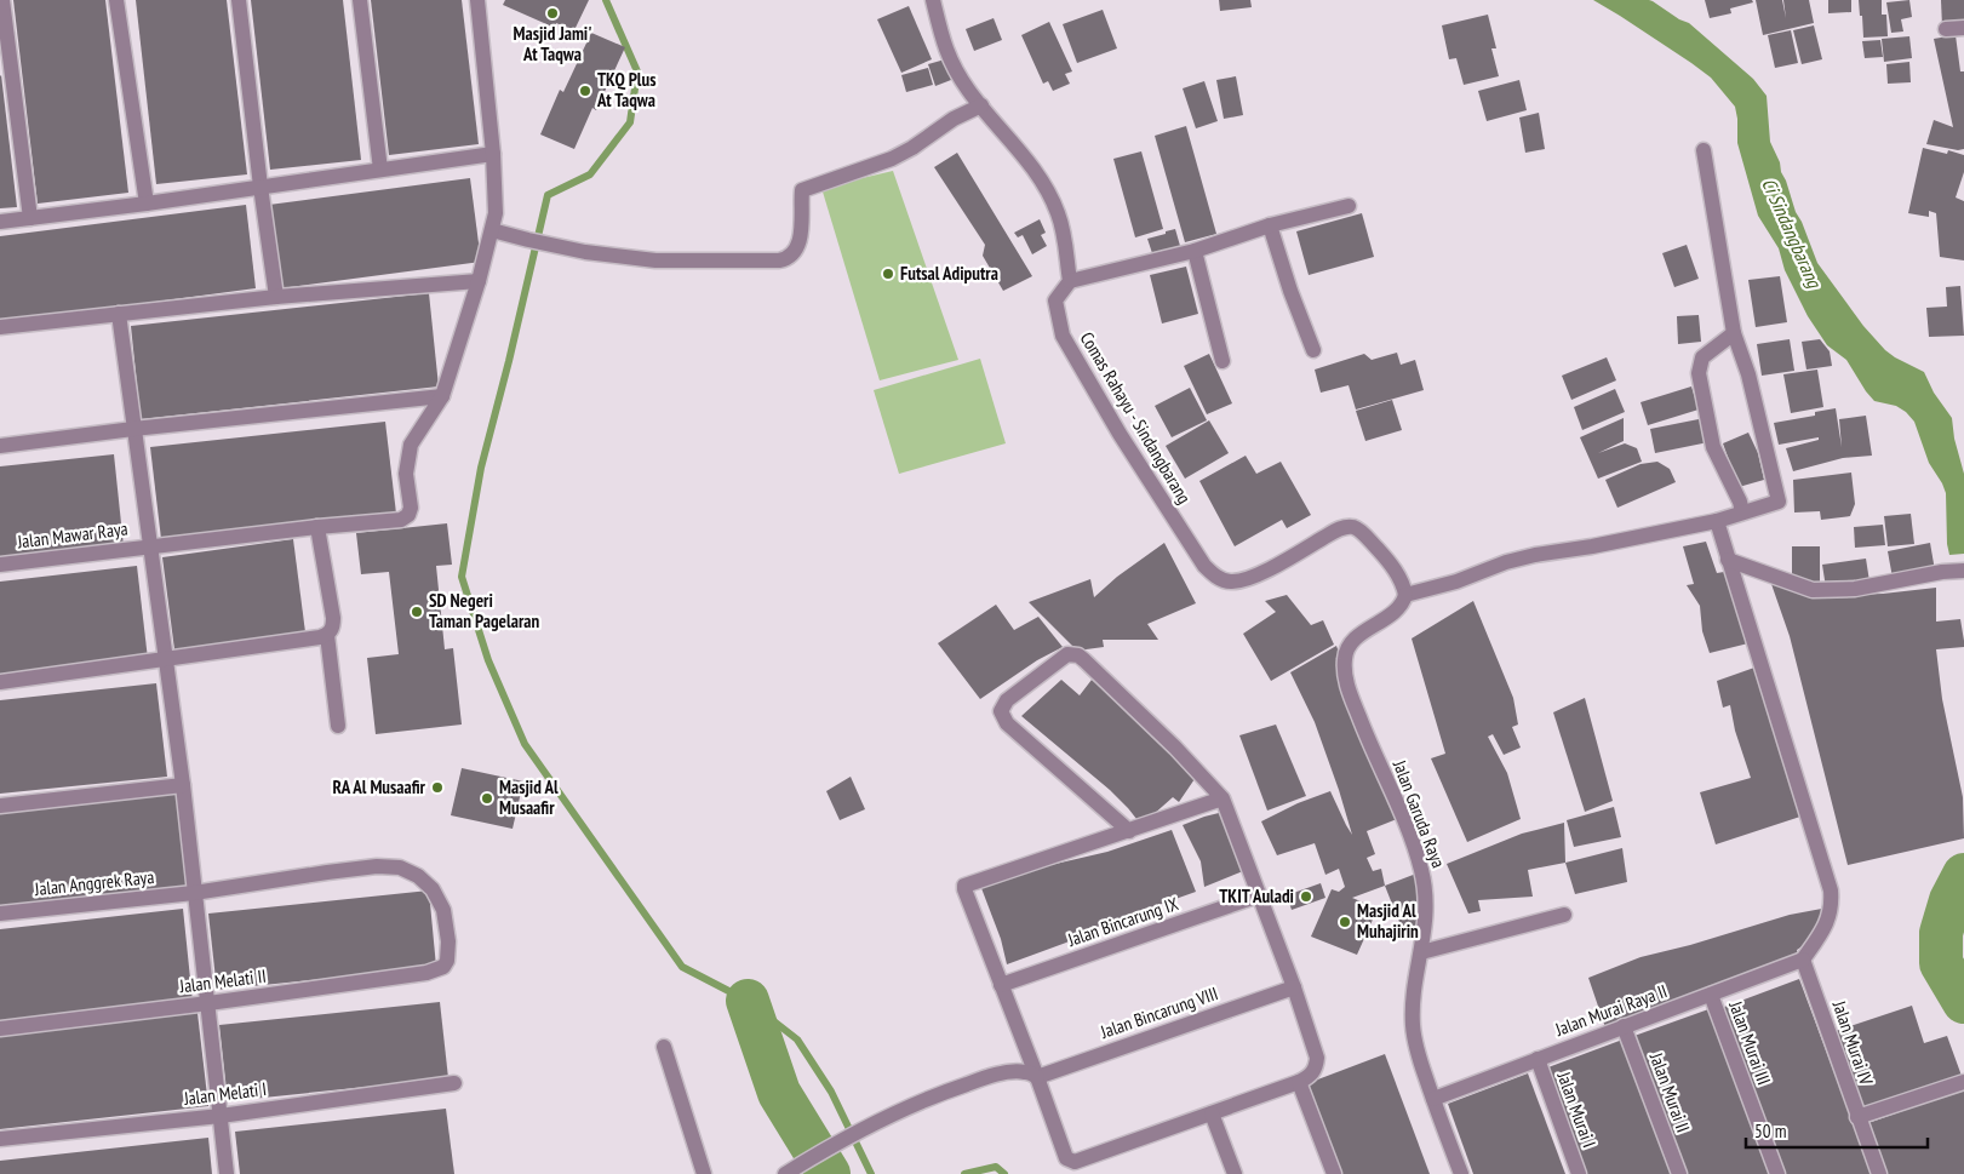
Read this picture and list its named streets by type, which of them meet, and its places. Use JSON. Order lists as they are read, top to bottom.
{
  "streets": {
    "street": [
      "Comas Rahayu - Sindangbarang",
      "Jalan Mawar Raya",
      "Jalan Garuda Raya",
      "Jalan Anggrek Raya",
      "Jalan Bincarung IX",
      "Jalan Melati II",
      "Jalan Murai Raya II",
      "Jalan Bincarung VIII",
      "Jalan Murai III",
      "Jalan Murai IV",
      "Jalan Murai II",
      "Jalan Melati I",
      "Jalan Murai I"
    ]
  },
  "crossings": [
    ["Comas Rahayu - Sindangbarang", "Jalan Garuda Raya"],
    ["Jalan Garuda Raya", "Jalan Murai Raya II"],
    ["Jalan Anggrek Raya", "Jalan Melati II"],
    ["Jalan Murai Raya II", "Jalan Murai III"],
    ["Jalan Murai Raya II", "Jalan Murai IV"],
    ["Jalan Murai Raya II", "Jalan Murai II"],
    ["Jalan Murai Raya II", "Jalan Murai I"]
  ],
  "water": ["Ci Sindangbarang"],
  "places": [
    "Masjid Jami' At Taqwa",
    "TKQ Plus At Taqwa",
    "Futsal Adiputra",
    "SD Negeri Taman Pagelaran",
    "RA Al Musaafir",
    "Masjid Al Musaafir",
    "TKIT Auladi",
    "Masjid Al Muhajirin"
  ],
  "scale_bar": "50 m"
}
